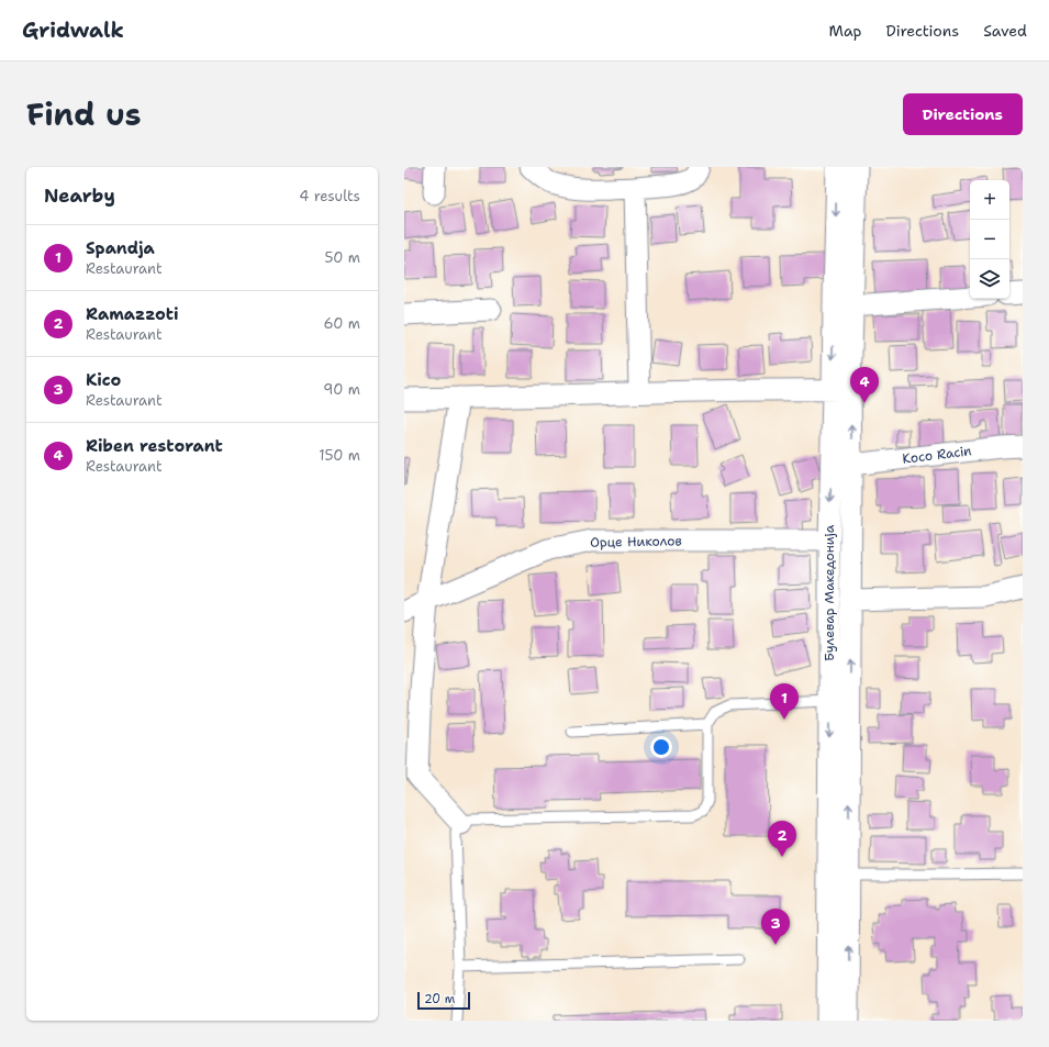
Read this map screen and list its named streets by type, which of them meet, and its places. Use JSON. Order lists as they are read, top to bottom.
{
  "streets": {
    "street": ["Koco Racin", "Орце Николов", "Булевар Македонија"]
  },
  "crossings": [
    ["Koco Racin", "Булевар Македонија"],
    ["Орце Николов", "Булевар Македонија"]
  ],
  "scale_bar": "20 m",
  "page": {
    "header": "Gridwalk",
    "nav": ["Map", "Directions", "Saved"],
    "title": "Find us",
    "buttons": "Directions",
    "heading": ["Nearby", "4 results"],
    "map_buttons": ["+", "−"],
    "list": [
      {
        "mark": "1",
        "name": "Spandja",
        "note": "Restaurant",
        "value": "50 m"
      },
      {
        "mark": "2",
        "name": "Ramazzoti",
        "note": "Restaurant",
        "value": "60 m"
      },
      {
        "mark": "3",
        "name": "Kico",
        "note": "Restaurant",
        "value": "90 m"
      },
      {
        "mark": "4",
        "name": "Riben restorant",
        "note": "Restaurant",
        "value": "150 m"
      }
    ],
    "pins": [
      "4",
      "1",
      "2",
      "3"
    ],
    "scale": "20 m"
  }
}
